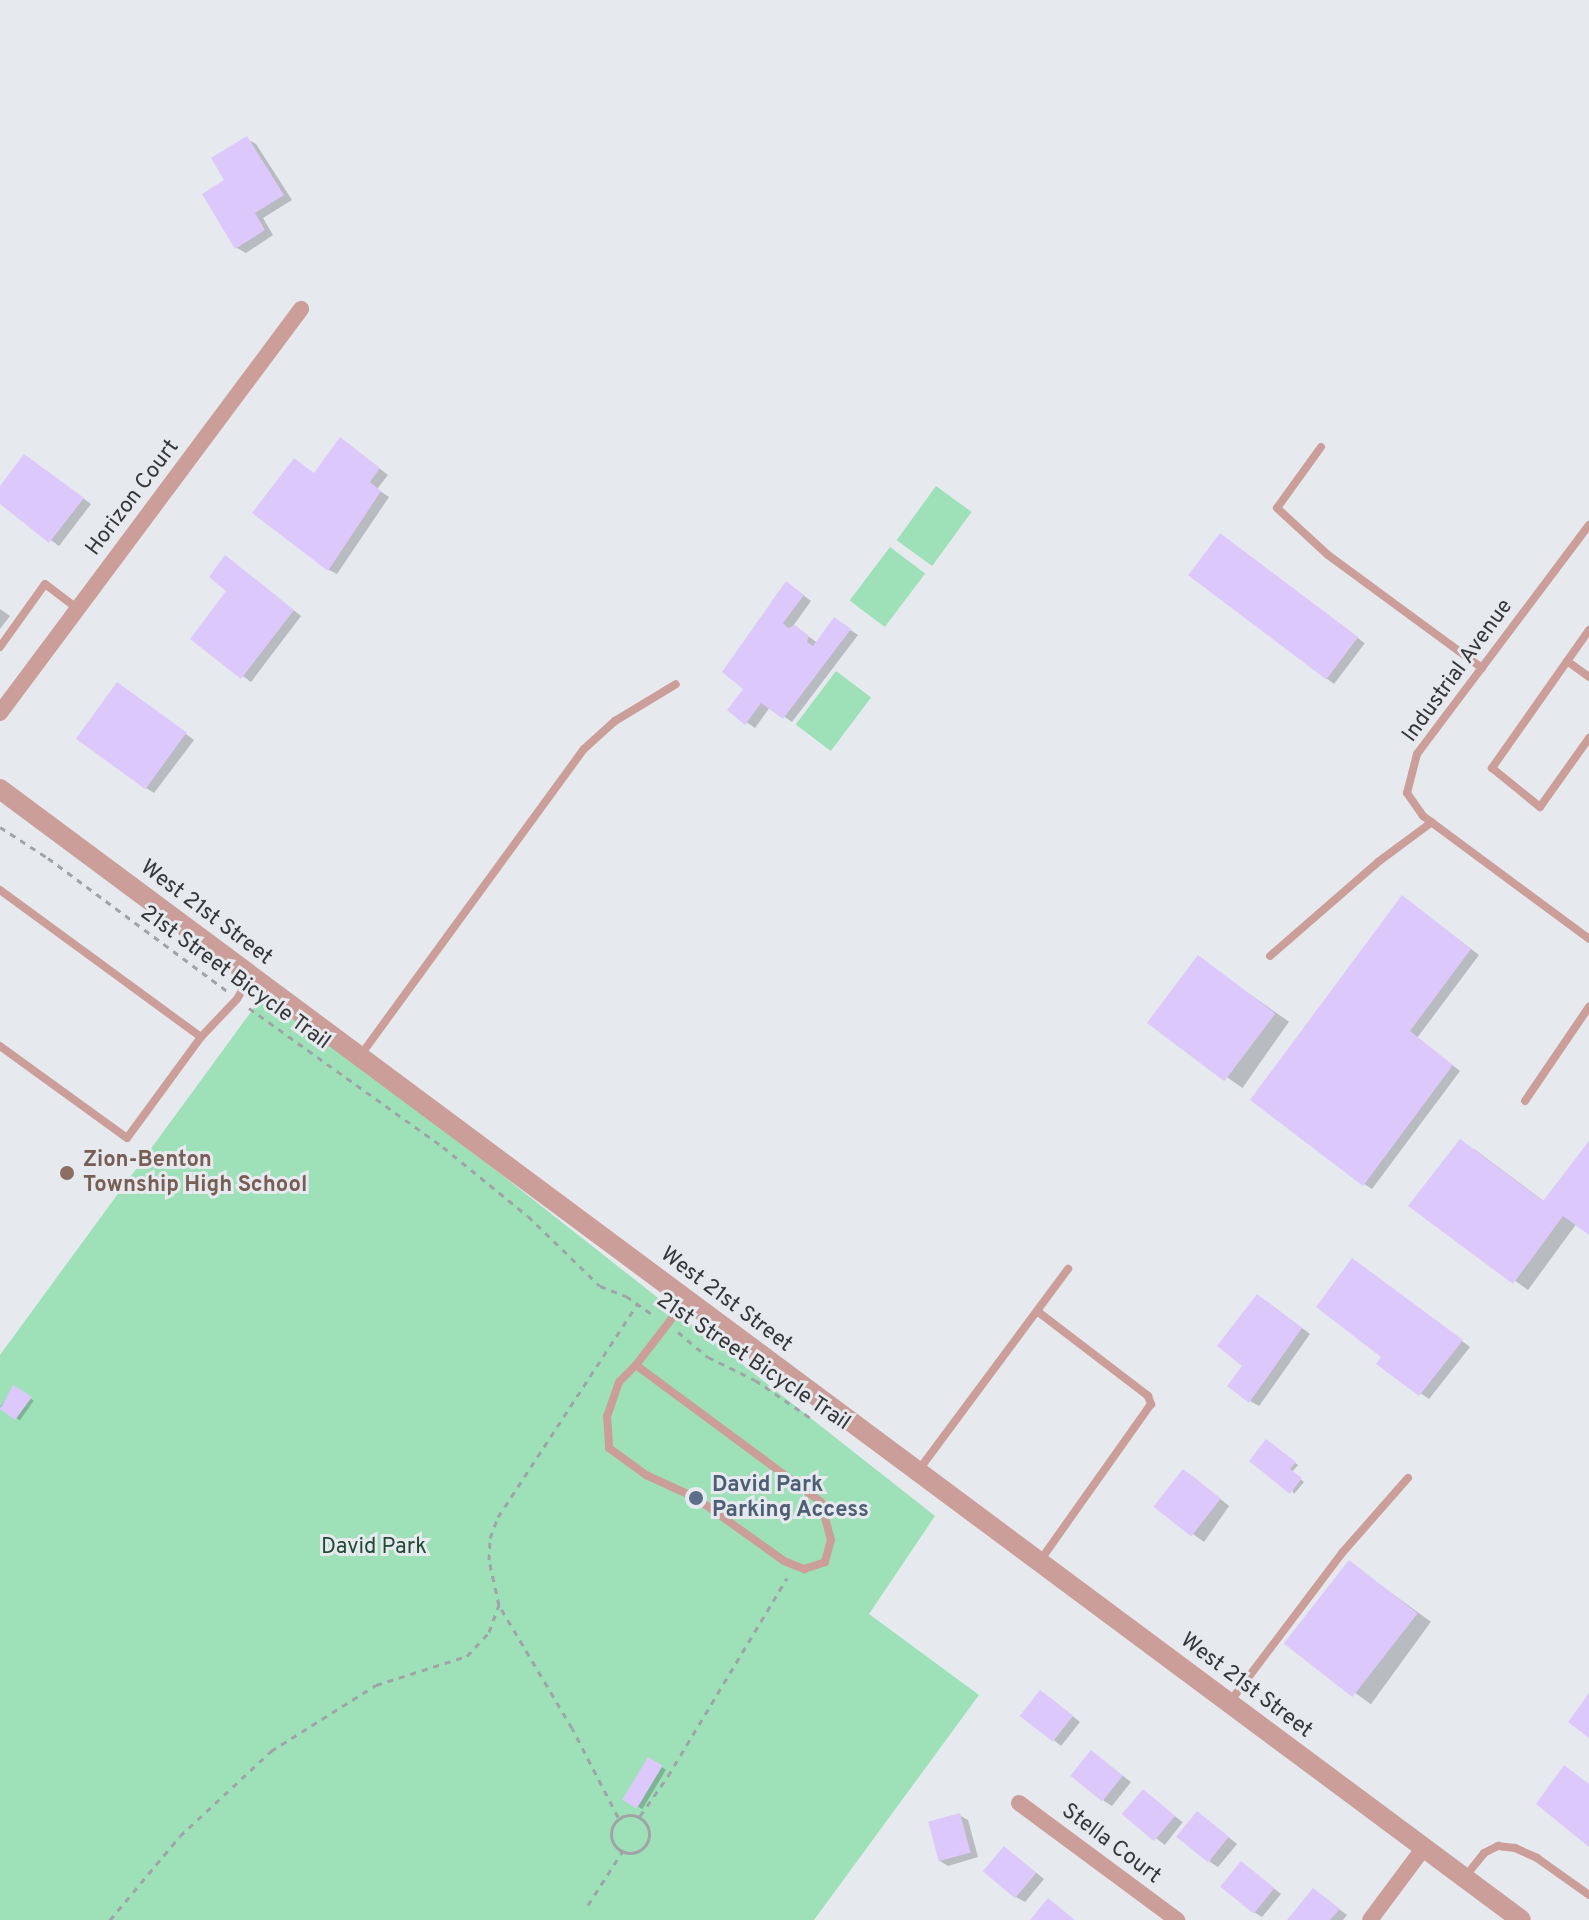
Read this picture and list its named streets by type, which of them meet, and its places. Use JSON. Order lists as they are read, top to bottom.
{
  "streets": {
    "street": ["Horizon Court", "West 21st Street", "Stella Court"],
    "lane": ["Industrial Avenue"],
    "path": ["21st Street Bicycle Trail"]
  },
  "parks": ["David Park"],
  "places": ["Zion-Benton Township High School", "David Park Parking Access"]
}
